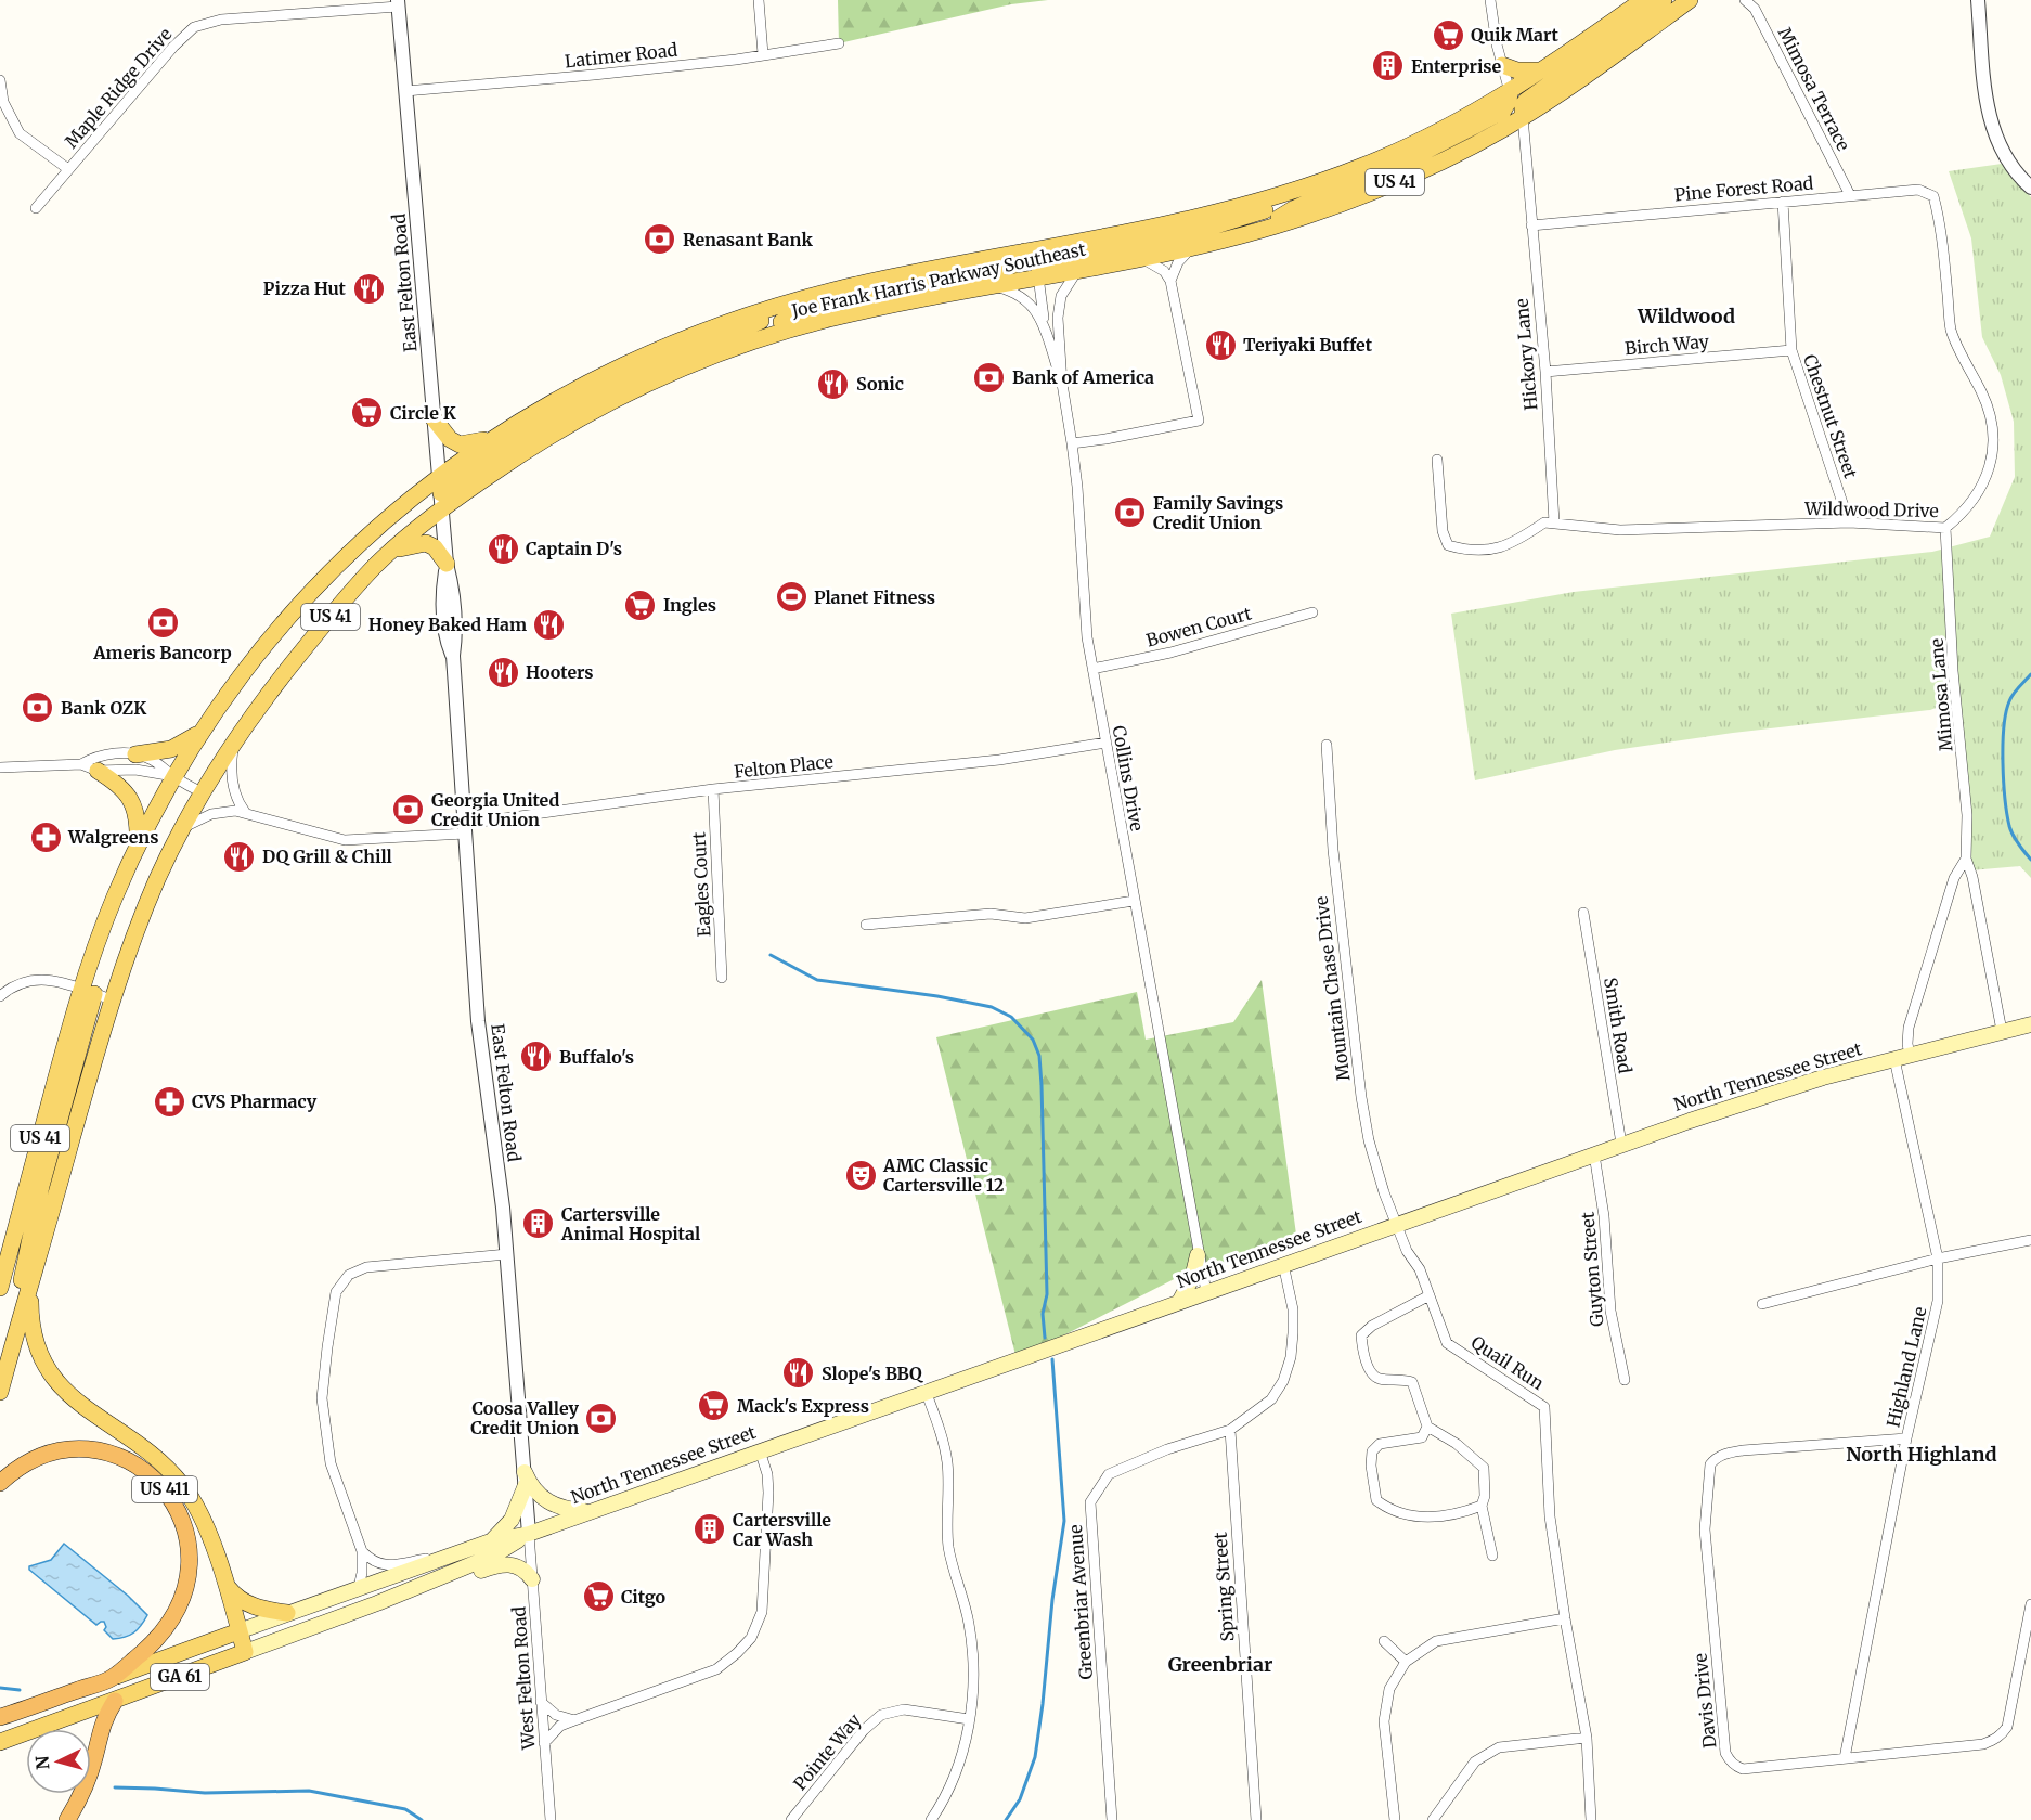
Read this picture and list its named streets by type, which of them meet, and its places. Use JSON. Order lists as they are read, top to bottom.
{
  "streets": {
    "highway": ["US 411"],
    "main road": [
      "US 41",
      "Joe Frank Harris Parkway Southeast",
      "North Tennessee Street",
      "GA 61"
    ],
    "street": [
      "Latimer Road",
      "Maple Ridge Drive",
      "Mimosa Terrace",
      "Pine Forest Road",
      "East Felton Road",
      "Birch Way",
      "Hickory Lane",
      "Chestnut Street",
      "Wildwood Drive",
      "Bowen Court",
      "Mimosa Lane",
      "Felton Place",
      "Collins Drive",
      "Eagles Court",
      "Mountain Chase Drive",
      "Smith Road",
      "Guyton Street",
      "Quail Run",
      "Highland Lane",
      "Spring Street",
      "Greenbriar Avenue",
      "West Felton Road",
      "Davis Drive",
      "Pointe Way"
    ]
  },
  "crossings": [
    ["Latimer Road", "East Felton Road"],
    ["Maple Ridge Drive", "East Felton Road"],
    ["Mimosa Terrace", "Pine Forest Road"],
    ["Pine Forest Road", "Hickory Lane"],
    ["Pine Forest Road", "Chestnut Street"],
    ["Pine Forest Road", "Wildwood Drive"],
    ["Joe Frank Harris Parkway Southeast", "East Felton Road"],
    ["Joe Frank Harris Parkway Southeast", "Hickory Lane"],
    ["Joe Frank Harris Parkway Southeast", "Collins Drive"],
    ["East Felton Road", "Felton Place"],
    ["East Felton Road", "North Tennessee Street"],
    ["East Felton Road", "West Felton Road"],
    ["Birch Way", "Hickory Lane"],
    ["Birch Way", "Chestnut Street"],
    ["Hickory Lane", "Wildwood Drive"],
    ["Chestnut Street", "Wildwood Drive"],
    ["Wildwood Drive", "Mimosa Lane"],
    ["Bowen Court", "Collins Drive"],
    ["Mimosa Lane", "North Tennessee Street"],
    ["Felton Place", "Collins Drive"],
    ["Felton Place", "Eagles Court"],
    ["Collins Drive", "North Tennessee Street"],
    ["Mountain Chase Drive", "North Tennessee Street"],
    ["Mountain Chase Drive", "Quail Run"],
    ["Smith Road", "North Tennessee Street"],
    ["North Tennessee Street", "Guyton Street"],
    ["North Tennessee Street", "Quail Run"],
    ["North Tennessee Street", "Highland Lane"],
    ["North Tennessee Street", "Greenbriar Avenue"],
    ["North Tennessee Street", "GA 61"],
    ["North Tennessee Street", "West Felton Road"],
    ["Highland Lane", "Davis Drive"],
    ["US 411", "GA 61"],
    ["Spring Street", "Greenbriar Avenue"]
  ],
  "districts": ["Wildwood", "North Highland", "Greenbriar"],
  "places": {
    "supermarket": [
      "Quik Mart",
      "Circle K",
      "Ingles",
      "Mack's Express",
      "Citgo"
    ],
    "building": ["Enterprise", "Cartersville Animal Hospital", "Cartersville Car Wash"],
    "bank": [
      "Renasant Bank",
      "Bank of America",
      "Family Savings Credit Union",
      "Ameris Bancorp",
      "Bank OZK",
      "Georgia United Credit Union",
      "Coosa Valley Credit Union"
    ],
    "restaurant": [
      "Pizza Hut",
      "Teriyaki Buffet",
      "Sonic",
      "Captain D's",
      "Honey Baked Ham",
      "Hooters",
      "DQ Grill & Chill",
      "Buffalo's",
      "Slope's BBQ"
    ],
    "sports": ["Planet Fitness"],
    "pharmacy": ["Walgreens", "CVS Pharmacy"],
    "theatre": ["AMC Classic Cartersville 12"]
  },
  "north": "left"
}
